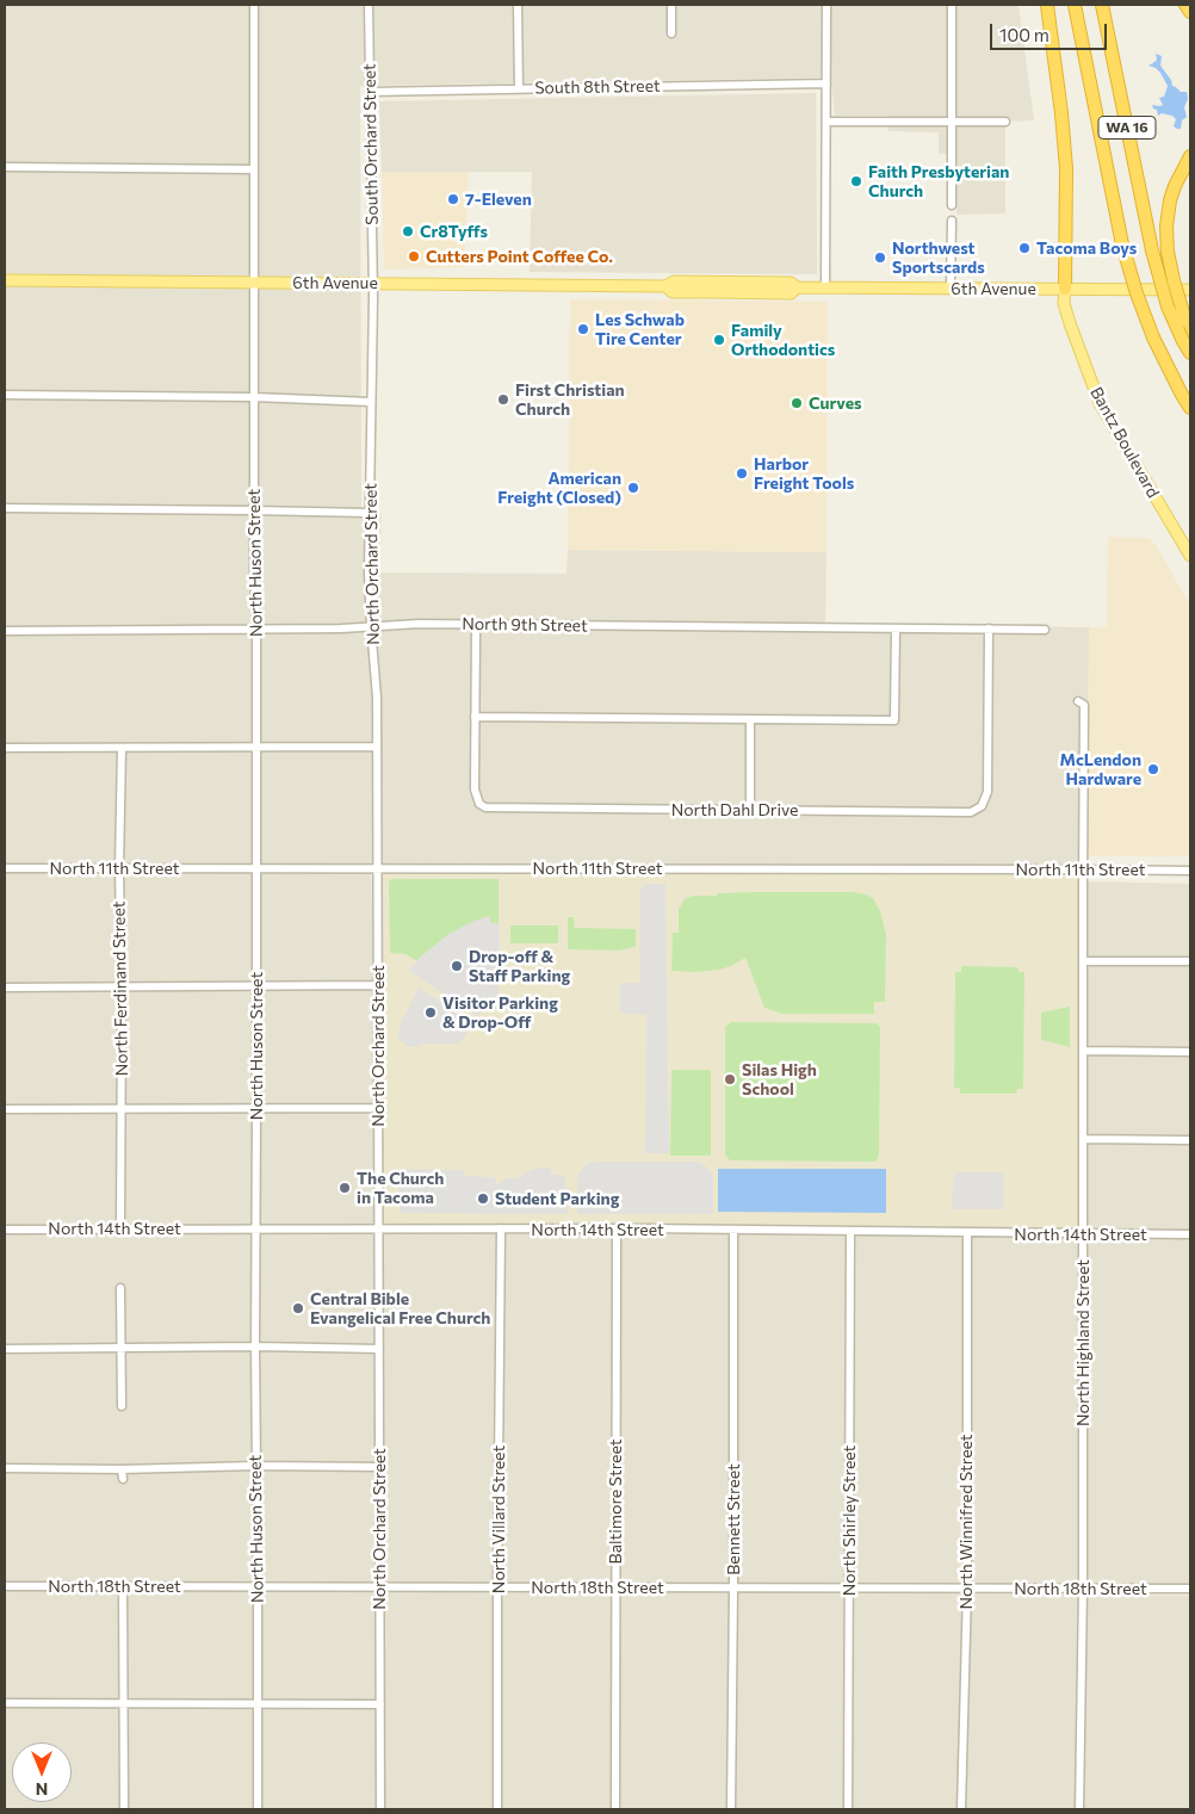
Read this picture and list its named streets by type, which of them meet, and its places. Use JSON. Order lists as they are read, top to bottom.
{
  "streets": {
    "highway": ["WA 16"],
    "main road": ["6th Avenue", "Bantz Boulevard"],
    "street": [
      "South 8th Street",
      "South Orchard Street",
      "North Huson Street",
      "North Orchard Street",
      "North 9th Street",
      "North Dahl Drive",
      "North 11th Street",
      "North Ferdinand Street",
      "North 14th Street",
      "North Highland Street",
      "Baltimore Street",
      "North Villard Street",
      "Bennett Street",
      "North Shirley Street",
      "North Winnifred Street",
      "North 18th Street"
    ]
  },
  "crossings": [
    ["South 8th Street", "South Orchard Street"],
    ["South Orchard Street", "6th Avenue"],
    ["South Orchard Street", "North Orchard Street"],
    ["6th Avenue", "Bantz Boulevard"],
    ["6th Avenue", "North Huson Street"],
    ["6th Avenue", "North Orchard Street"],
    ["North Huson Street", "North 9th Street"],
    ["North Huson Street", "North 11th Street"],
    ["North Huson Street", "North 14th Street"],
    ["North Huson Street", "North 18th Street"],
    ["North Orchard Street", "North 9th Street"],
    ["North Orchard Street", "North 11th Street"],
    ["North Orchard Street", "North 14th Street"],
    ["North Orchard Street", "North 18th Street"],
    ["North 9th Street", "North Dahl Drive"],
    ["North 11th Street", "North Ferdinand Street"],
    ["North 11th Street", "North Highland Street"],
    ["North Ferdinand Street", "North 14th Street"],
    ["North 14th Street", "North Highland Street"],
    ["North 14th Street", "Baltimore Street"],
    ["North 14th Street", "North Villard Street"],
    ["North 14th Street", "Bennett Street"],
    ["North 14th Street", "North Shirley Street"],
    ["North 14th Street", "North Winnifred Street"],
    ["North Highland Street", "North 18th Street"],
    ["Baltimore Street", "North 18th Street"],
    ["North Villard Street", "North 18th Street"],
    ["Bennett Street", "North 18th Street"],
    ["North Shirley Street", "North 18th Street"],
    ["North Winnifred Street", "North 18th Street"]
  ],
  "places": [
    "Faith Presbyterian Church",
    "7-Eleven",
    "Cr8Tyffs",
    "Tacoma Boys",
    "Cutters Point Coffee Co.",
    "Northwest Sportscards",
    "Les Schwab Tire Center",
    "Family Orthodontics",
    "First Christian Church",
    "Curves",
    "Harbor Freight Tools",
    "American Freight (Closed)",
    "McLendon Hardware",
    "Drop-off & Staff Parking",
    "Visitor Parking & Drop-Off",
    "Silas High School",
    "The Church in Tacoma",
    "Student Parking",
    "Central Bible Evangelical Free Church"
  ],
  "scale_bar": "100 m",
  "north": "bottom"
}
